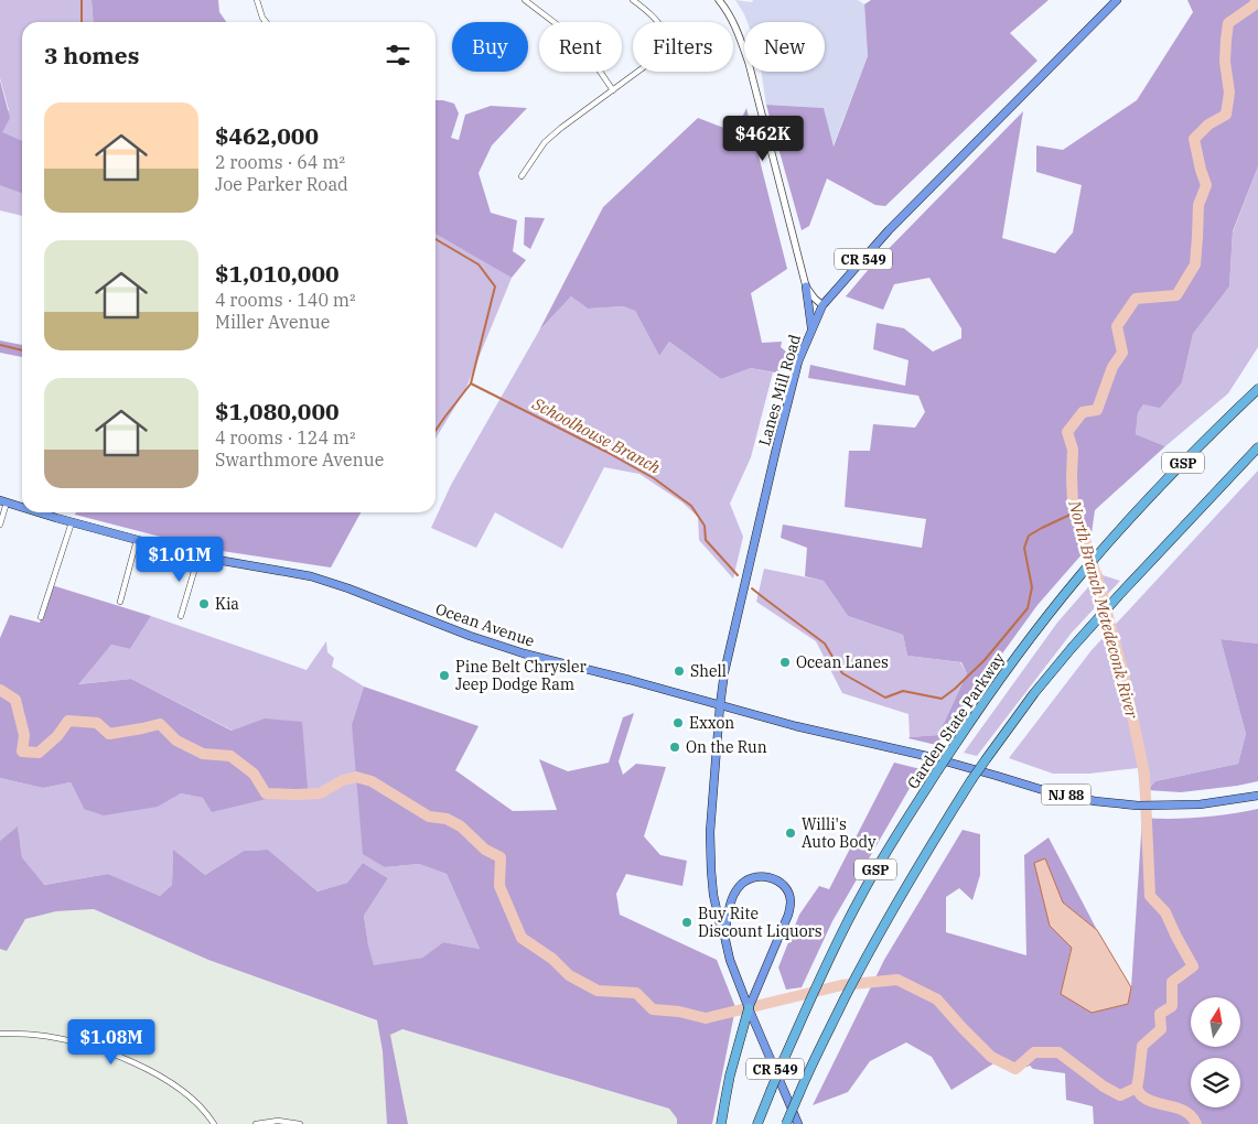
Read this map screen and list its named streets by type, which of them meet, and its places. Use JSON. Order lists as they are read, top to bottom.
{
  "streets": {
    "highway": ["GSP", "Garden State Parkway"],
    "main road": [
      "CR 549",
      "Lanes Mill Road",
      "Ocean Avenue",
      "NJ 88"
    ]
  },
  "crossings": [
    ["CR 549", "Lanes Mill Road"],
    ["CR 549", "Ocean Avenue"],
    ["Lanes Mill Road", "Ocean Avenue"]
  ],
  "water": ["Schoolhouse Branch", "North Branch Metedeconk River"],
  "places": [
    "Kia",
    "Ocean Lanes",
    "Shell",
    "Pine Belt Chrysler Jeep Dodge Ram",
    "Exxon",
    "On the Run",
    "Willi's Auto Body",
    "Buy Rite Discount Liquors"
  ],
  "north": "top",
  "page": {
    "chip": [
      "Buy",
      "Rent",
      "Filters",
      "New"
    ],
    "heading": "3 homes",
    "list": [
      {
        "name": "$462,000",
        "note": "2 rooms · 64 m² · Joe Parker Road"
      },
      {
        "name": "$1,010,000",
        "note": "4 rooms · 140 m² · Miller Avenue"
      },
      {
        "name": "$1,080,000",
        "note": "4 rooms · 124 m² · Swarthmore Avenue"
      }
    ],
    "price": ["$462K", "$1.01M", "$1.08M"]
  }
}
